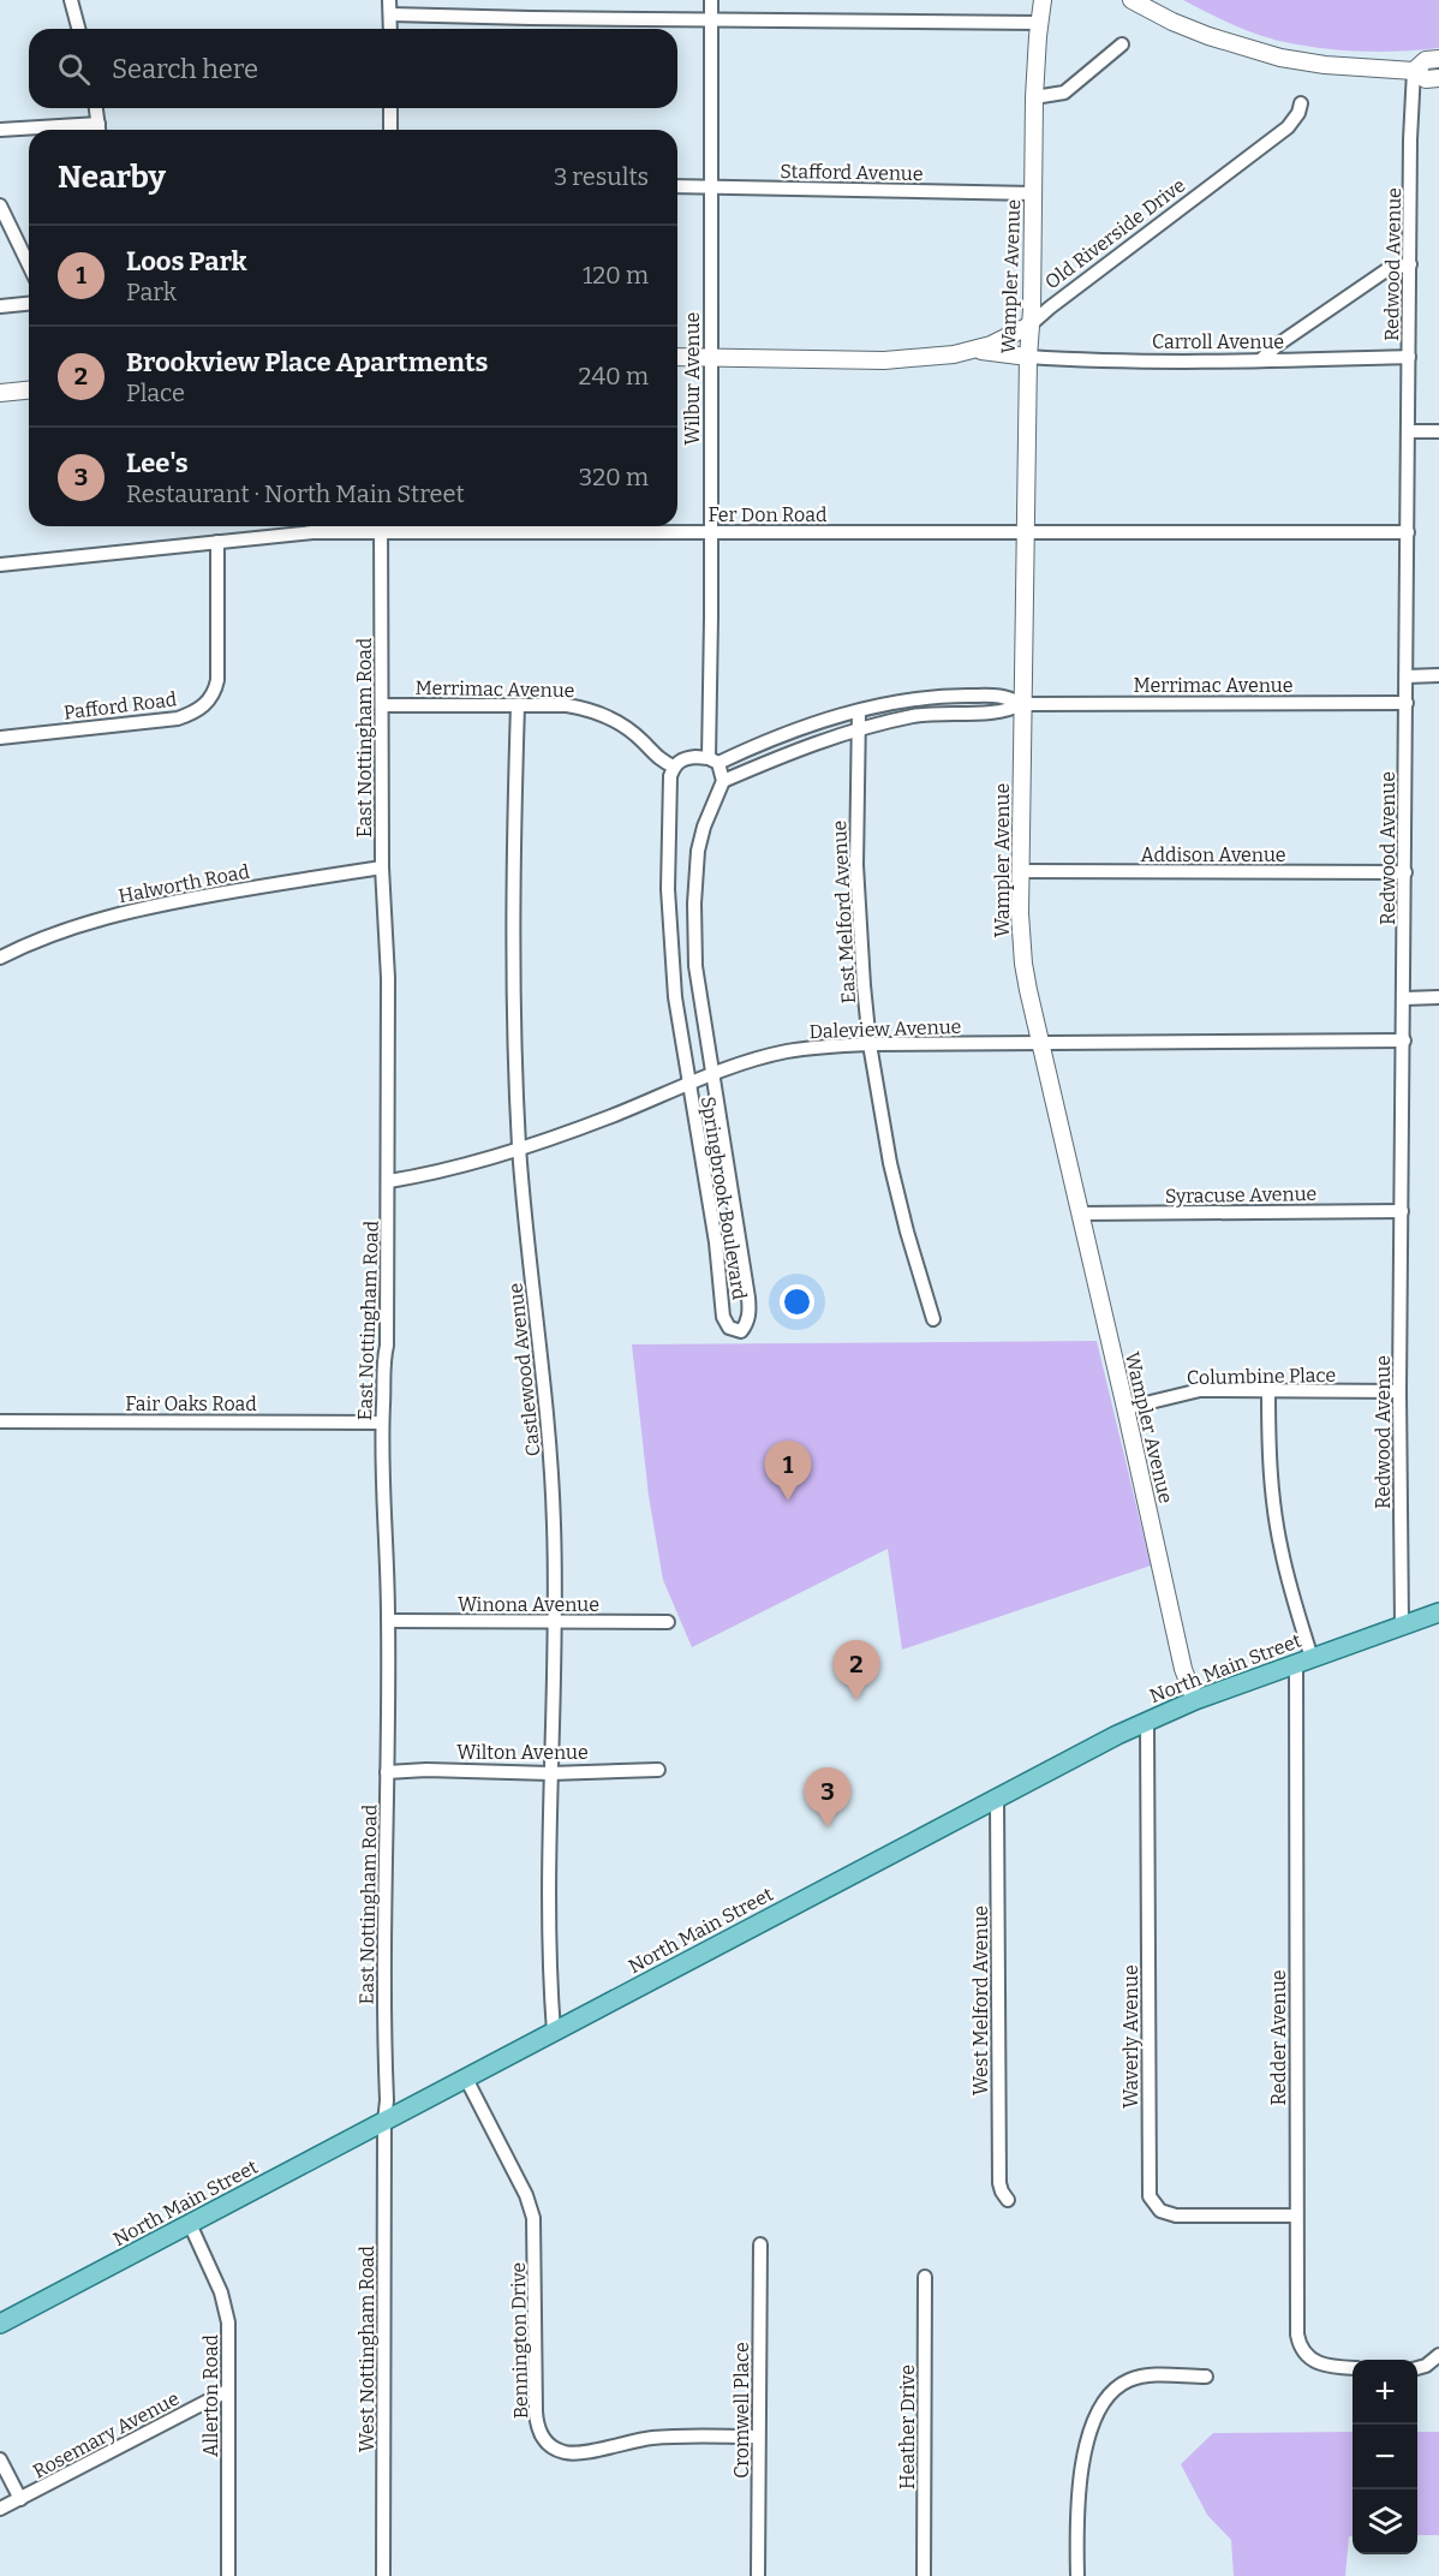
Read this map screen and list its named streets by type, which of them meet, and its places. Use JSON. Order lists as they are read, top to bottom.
{
  "streets": {
    "main road": ["North Main Street"],
    "street": [
      "Stafford Avenue",
      "Old Riverside Drive",
      "Redwood Avenue",
      "Wampler Avenue",
      "Carroll Avenue",
      "Wilbur Avenue",
      "Fer Don Road",
      "Merrimac Avenue",
      "Pafford Road",
      "East Nottingham Road",
      "Addison Avenue",
      "Halworth Road",
      "East Melford Avenue",
      "Daleview Avenue",
      "Syracuse Avenue",
      "Springbrook Boulevard",
      "Castlewood Avenue",
      "Columbine Place",
      "Fair Oaks Road",
      "Winona Avenue",
      "Wilton Avenue",
      "West Melford Avenue",
      "Waverly Avenue",
      "Redder Avenue",
      "Bennington Drive",
      "West Nottingham Road",
      "Allerton Road",
      "Cromwell Place",
      "Heather Drive",
      "Rosemary Avenue"
    ]
  },
  "crossings": [
    ["Stafford Avenue", "Wampler Avenue"],
    ["Stafford Avenue", "Wilbur Avenue"],
    ["Old Riverside Drive", "Wampler Avenue"],
    ["Old Riverside Drive", "Wilbur Avenue"],
    ["Redwood Avenue", "Carroll Avenue"],
    ["Redwood Avenue", "Fer Don Road"],
    ["Redwood Avenue", "Merrimac Avenue"],
    ["Redwood Avenue", "Addison Avenue"],
    ["Redwood Avenue", "Daleview Avenue"],
    ["Redwood Avenue", "Syracuse Avenue"],
    ["Redwood Avenue", "Columbine Place"],
    ["Redwood Avenue", "North Main Street"],
    ["Wampler Avenue", "Carroll Avenue"],
    ["Wampler Avenue", "Fer Don Road"],
    ["Wampler Avenue", "Merrimac Avenue"],
    ["Wampler Avenue", "Addison Avenue"],
    ["Wampler Avenue", "Daleview Avenue"],
    ["Wampler Avenue", "Syracuse Avenue"],
    ["Wampler Avenue", "Columbine Place"],
    ["Wampler Avenue", "North Main Street"],
    ["Wilbur Avenue", "Fer Don Road"],
    ["Wilbur Avenue", "Merrimac Avenue"],
    ["Fer Don Road", "Pafford Road"],
    ["Fer Don Road", "East Nottingham Road"],
    ["Merrimac Avenue", "East Nottingham Road"],
    ["Merrimac Avenue", "East Melford Avenue"],
    ["Merrimac Avenue", "Springbrook Boulevard"],
    ["Merrimac Avenue", "Castlewood Avenue"],
    ["East Nottingham Road", "Halworth Road"],
    ["East Nottingham Road", "Daleview Avenue"],
    ["East Nottingham Road", "Fair Oaks Road"],
    ["East Nottingham Road", "Winona Avenue"],
    ["East Nottingham Road", "North Main Street"],
    ["East Nottingham Road", "Wilton Avenue"],
    ["East Nottingham Road", "West Nottingham Road"],
    ["East Melford Avenue", "Daleview Avenue"],
    ["Daleview Avenue", "Springbrook Boulevard"],
    ["Daleview Avenue", "Castlewood Avenue"],
    ["Castlewood Avenue", "Winona Avenue"],
    ["Castlewood Avenue", "North Main Street"],
    ["Castlewood Avenue", "Wilton Avenue"],
    ["Columbine Place", "Redder Avenue"],
    ["North Main Street", "West Melford Avenue"],
    ["North Main Street", "Waverly Avenue"],
    ["North Main Street", "Redder Avenue"],
    ["North Main Street", "Bennington Drive"],
    ["North Main Street", "West Nottingham Road"],
    ["North Main Street", "Allerton Road"],
    ["Waverly Avenue", "Redder Avenue"],
    ["Bennington Drive", "Cromwell Place"],
    ["Allerton Road", "Rosemary Avenue"]
  ],
  "page": {
    "search": "Search here",
    "heading": ["Nearby", "3 results"],
    "list": [
      {
        "mark": "1",
        "name": "Loos Park",
        "note": "Park",
        "value": "120 m"
      },
      {
        "mark": "2",
        "name": "Brookview Place Apartments",
        "note": "Place",
        "value": "240 m"
      },
      {
        "mark": "3",
        "name": "Lee's",
        "note": "Restaurant · North Main Street",
        "value": "320 m"
      }
    ],
    "pins": ["1", "2", "3"],
    "map_buttons": ["+", "−"]
  }
}
